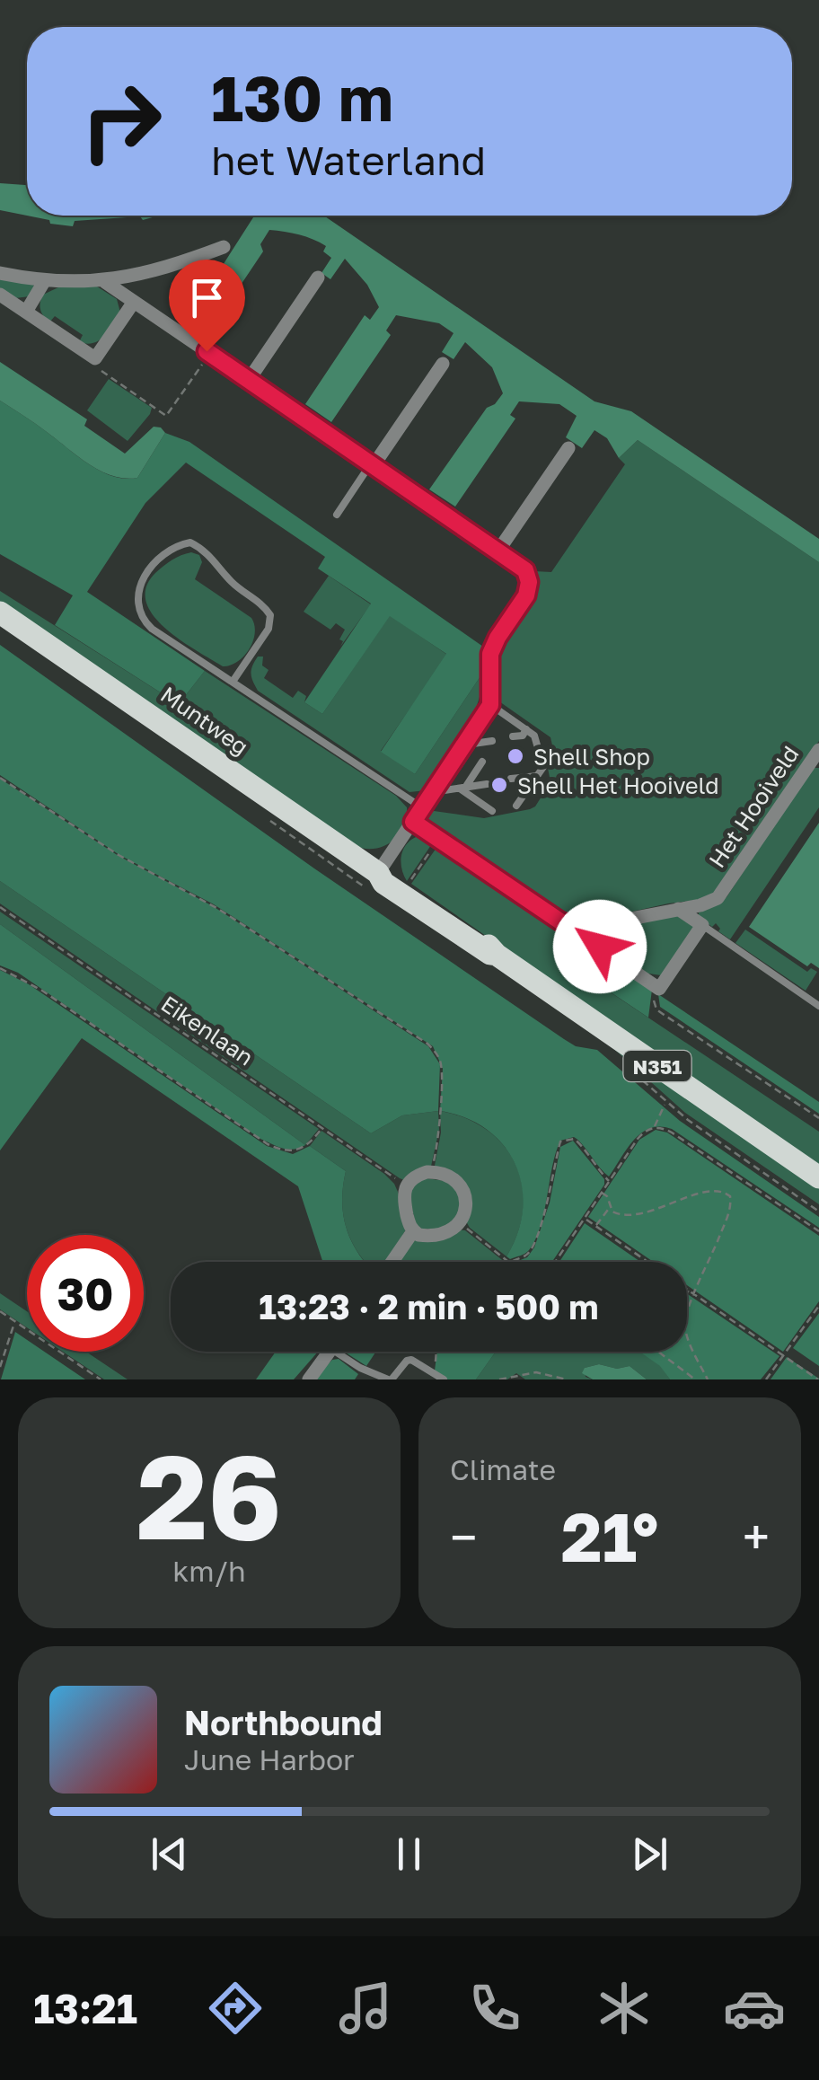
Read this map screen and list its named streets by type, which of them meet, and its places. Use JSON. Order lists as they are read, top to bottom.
{
  "streets": {
    "main road": ["Muntweg", "N351"],
    "street": ["Het Hooiveld"],
    "path": ["Eikenlaan"]
  },
  "places": ["Shell Shop", "Shell Het Hooiveld"],
  "page": {
    "turn": ["130 m", "het Waterland"],
    "limit": "30",
    "trip": "13:23 · 2 min · 500 m",
    "tile": [
      ["26", "km/h"],
      "Climate"
    ],
    "heat": ["−", "21°", "+"],
    "song": ["Northbound", "June Harbor"],
    "tabs": "13:21"
  }
}
